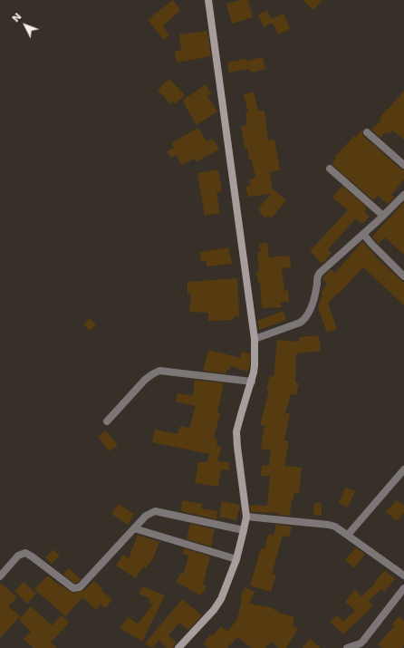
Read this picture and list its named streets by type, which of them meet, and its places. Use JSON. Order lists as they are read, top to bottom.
{
  "north": "top left"
}
